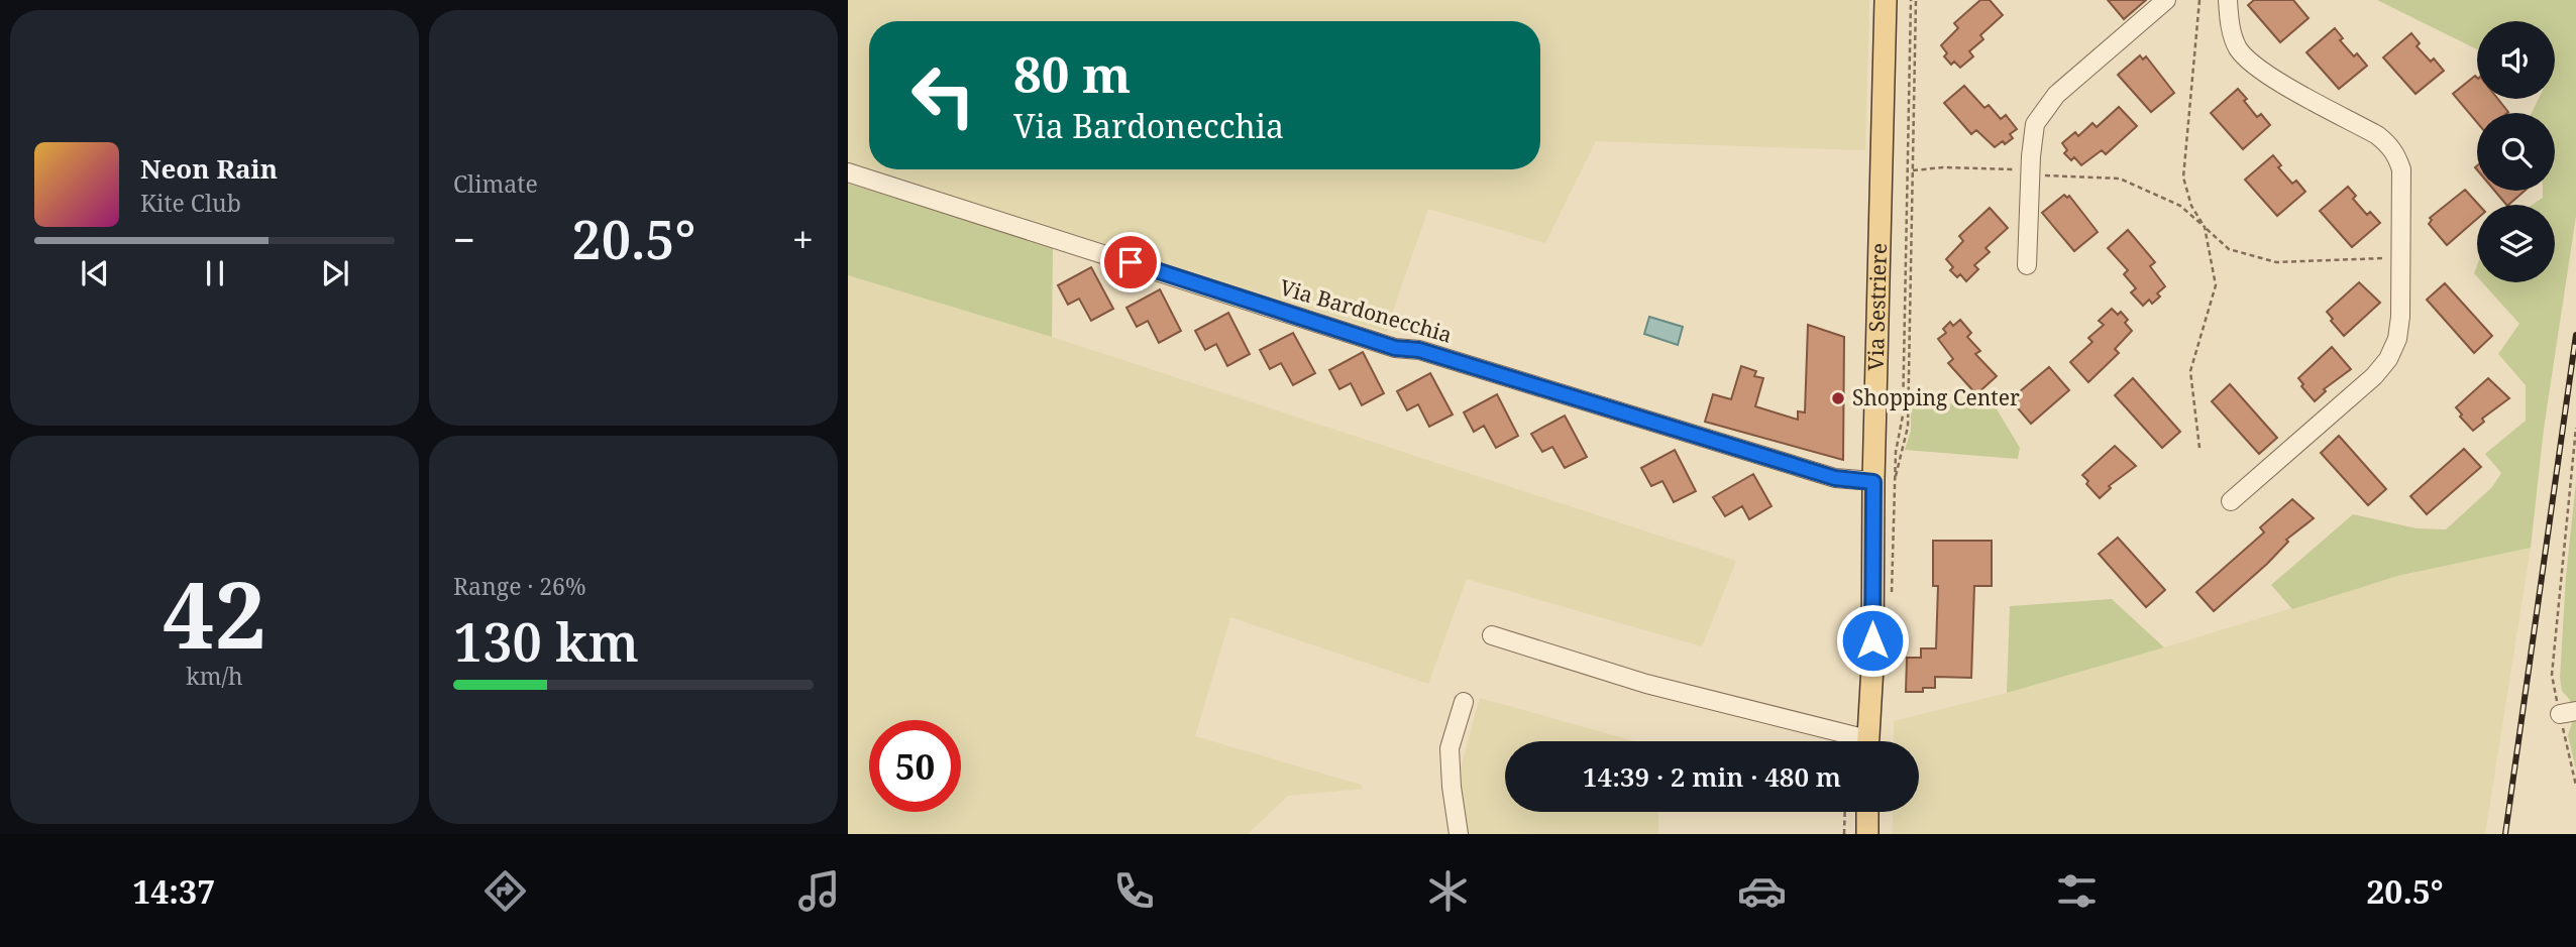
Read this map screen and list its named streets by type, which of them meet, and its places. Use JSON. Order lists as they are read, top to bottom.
{
  "streets": {
    "main road": ["Via Sestriere"],
    "street": ["Via Bardonecchia"]
  },
  "crossings": [
    ["Via Sestriere", "Via Bardonecchia"]
  ],
  "places": ["Shopping Center"],
  "page": {
    "tile": [
      "Climate",
      ["42", "km/h"],
      ["Range · 26%", "130 km"]
    ],
    "turn": ["80 m", "Via Bardonecchia"],
    "song": ["Neon Rain", "Kite Club"],
    "heat": ["−", "20.5°", "+"],
    "limit": "50",
    "trip": "14:39 · 2 min · 480 m",
    "tabs": ["14:37", "20.5°"]
  }
}
